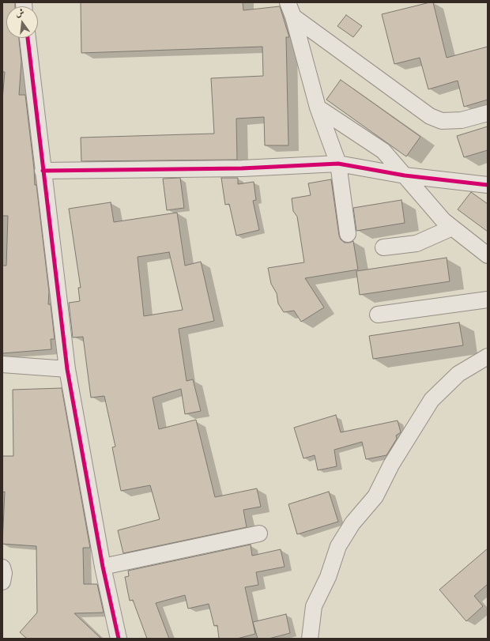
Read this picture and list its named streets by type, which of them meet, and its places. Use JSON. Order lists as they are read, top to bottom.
{
  "north": "top"
}
